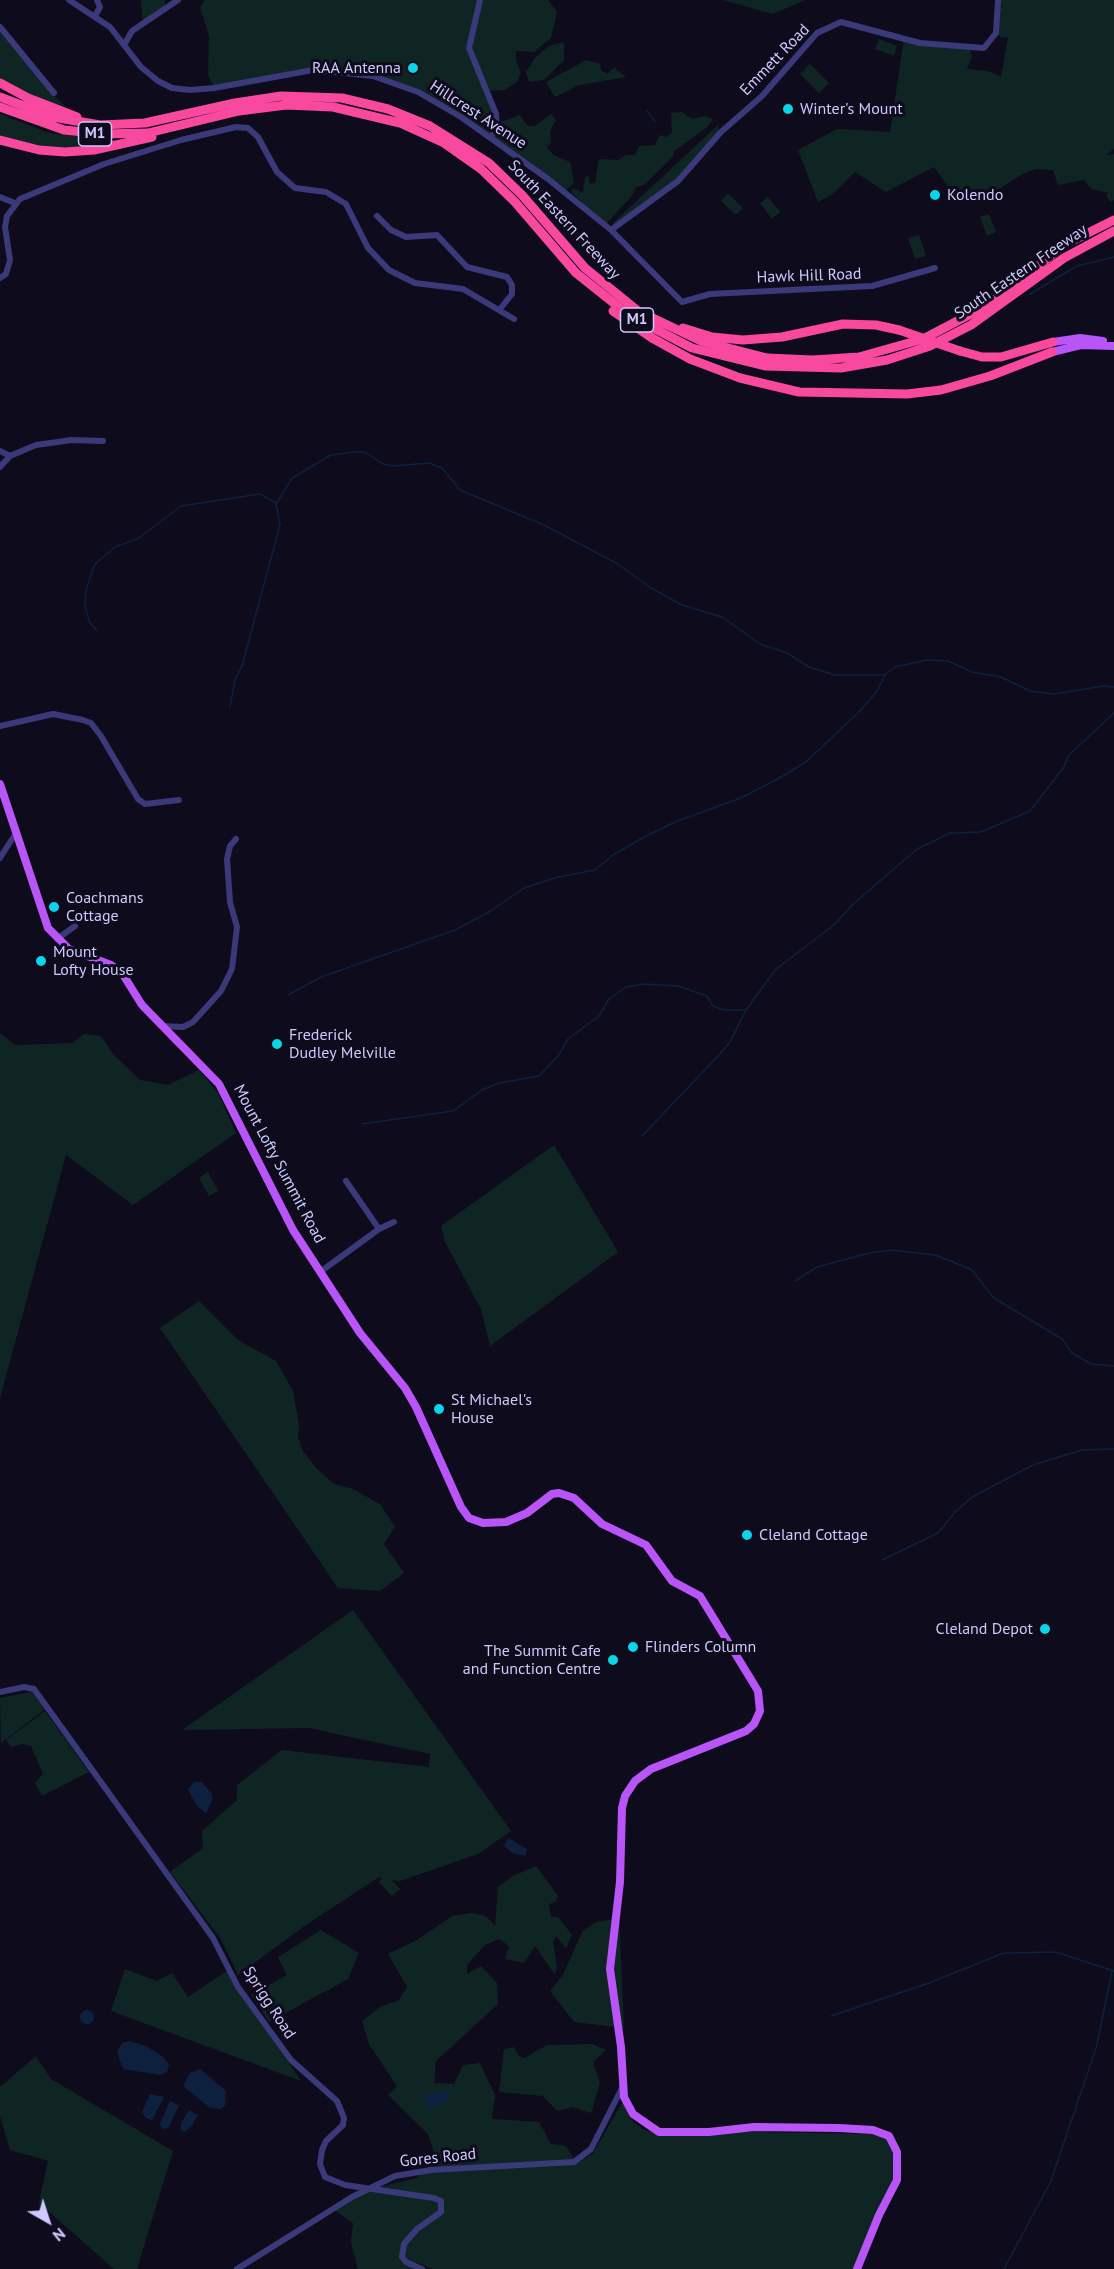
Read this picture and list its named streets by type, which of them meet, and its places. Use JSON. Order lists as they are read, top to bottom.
{
  "streets": {
    "highway": ["M1", "South Eastern Freeway"],
    "main road": ["Mount Lofty Summit Road"],
    "street": [
      "Emmett Road",
      "Hillcrest Avenue",
      "Hawk Hill Road",
      "Sprigg Road",
      "Gores Road"
    ]
  },
  "crossings": [
    ["Emmett Road", "Hillcrest Avenue"],
    ["Hillcrest Avenue", "Hawk Hill Road"],
    ["M1", "South Eastern Freeway"],
    ["Mount Lofty Summit Road", "Gores Road"],
    ["Sprigg Road", "Gores Road"]
  ],
  "places": [
    "RAA Antenna",
    "Winter's Mount",
    "Kolendo",
    "Coachmans Cottage",
    "Mount Lofty House",
    "Frederick Dudley Melville",
    "St Michael's House",
    "Cleland Cottage",
    "Cleland Depot",
    "Flinders Column",
    "The Summit Cafe and Function Centre"
  ],
  "north": "bottom right"
}
